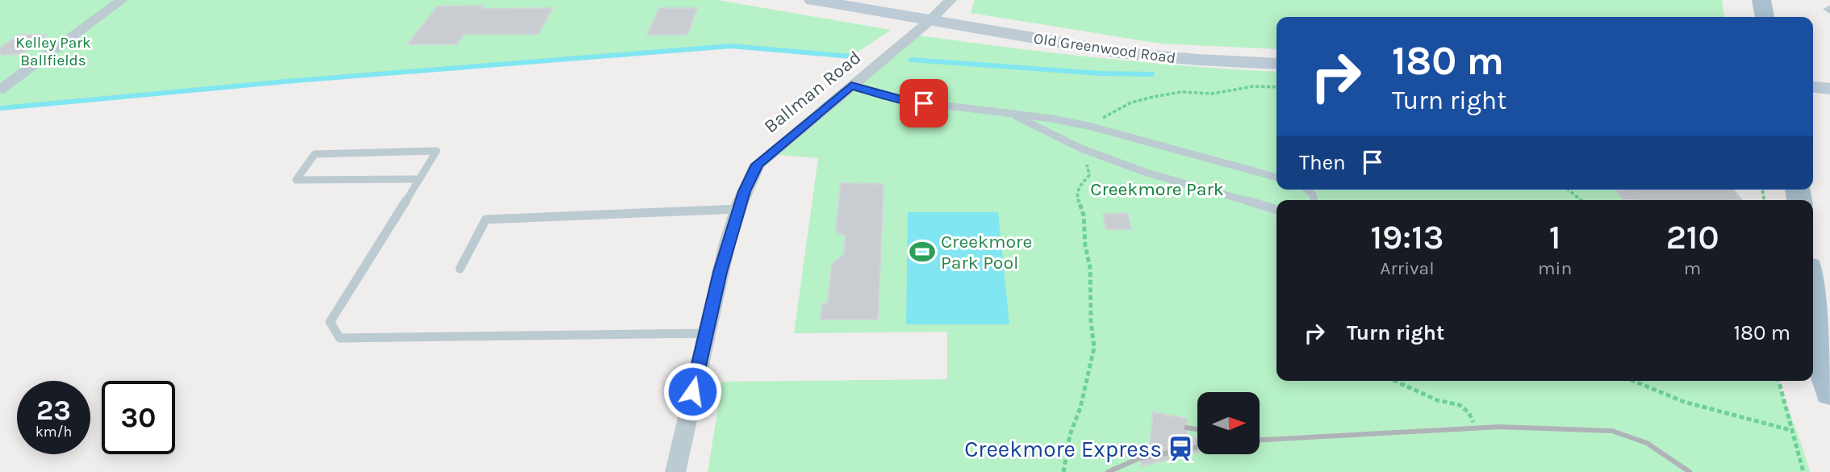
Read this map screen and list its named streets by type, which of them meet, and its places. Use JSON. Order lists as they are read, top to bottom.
{
  "streets": {
    "main road": ["Old Greenwood Road"],
    "street": ["Ballman Road"]
  },
  "crossings": [
    ["Old Greenwood Road", "Ballman Road"]
  ],
  "parks": ["Kelley Park Ballfields", "Creekmore Park"],
  "places": {
    "sports": ["Creekmore Park Pool"],
    "station": ["Creekmore Express"]
  },
  "north": "right",
  "page": {
    "turn": ["180 m", "Turn right"],
    "then": "Then",
    "eta": [
      "19:13",
      "Arrival",
      "1",
      "min",
      "210",
      "m"
    ],
    "list": [
      {
        "name": "Turn right",
        "value": "180 m"
      }
    ],
    "speed": "23 km/h",
    "limit": "30"
  }
}
